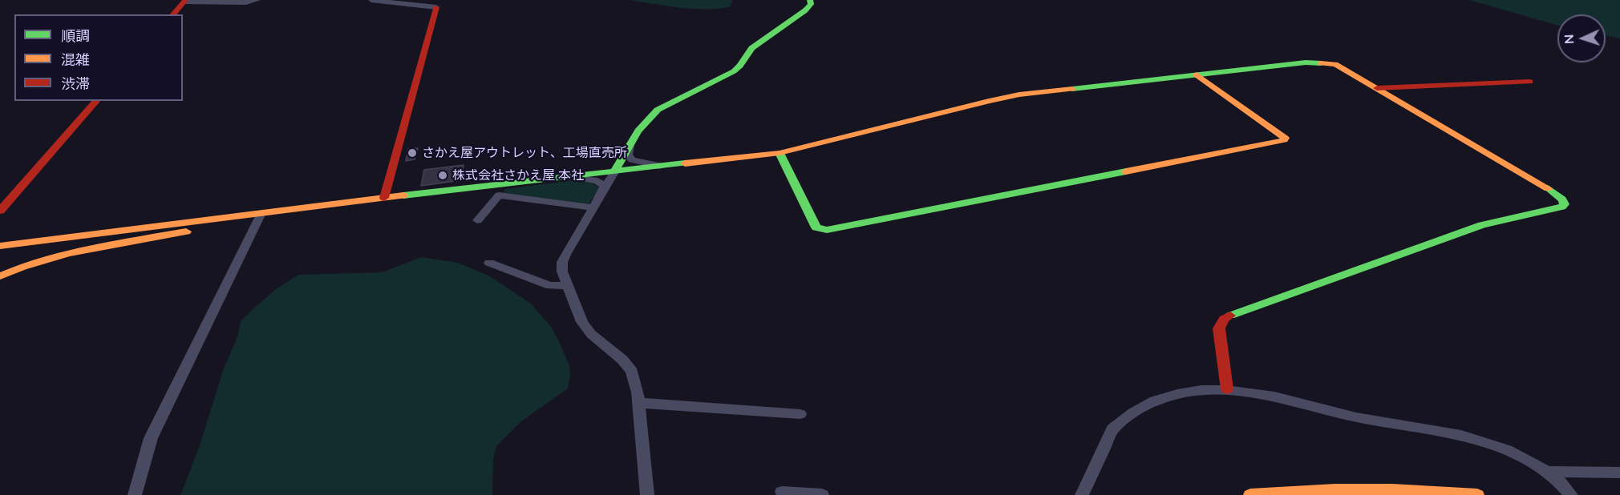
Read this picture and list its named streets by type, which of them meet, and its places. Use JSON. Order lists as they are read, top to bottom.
{
  "places": ["さかえ屋アウトレット、工場直売所", "株式会社さかえ屋 本社"],
  "legend": ["順調", "混雑", "渋滞"],
  "north": "left"
}
